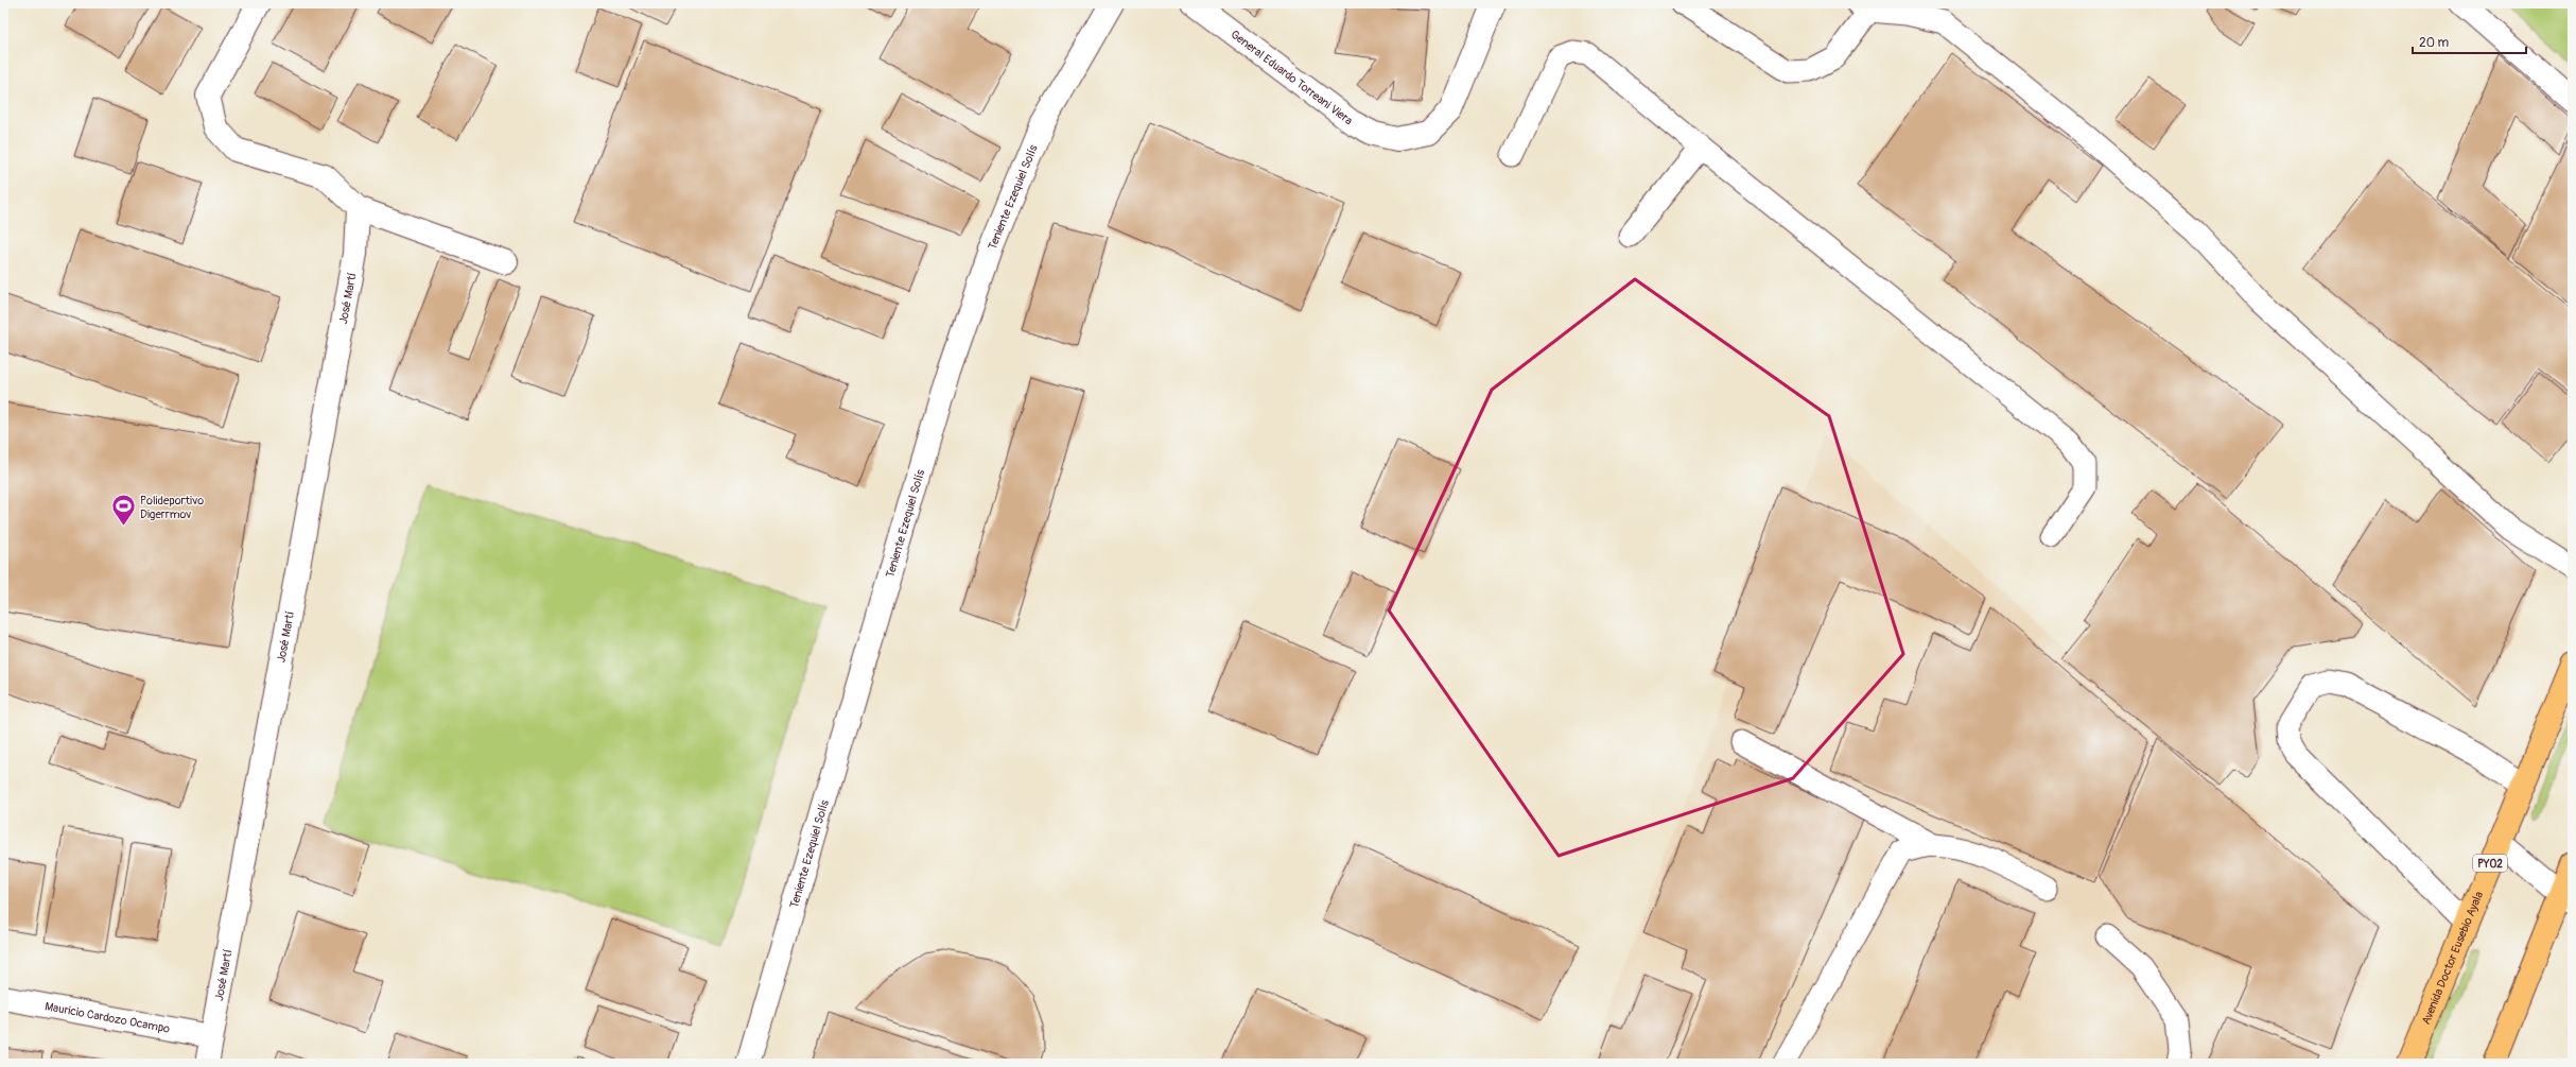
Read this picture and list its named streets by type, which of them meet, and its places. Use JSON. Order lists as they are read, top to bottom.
{
  "streets": {
    "highway": ["PY02", "Avenida Doctor Eusebio Ayala"],
    "street": [
      "General Eduardo Torreani Viera",
      "Teniente Ezequiel Solís",
      "José Martí",
      "Mauricio Cardozo Ocampo"
    ]
  },
  "crossings": [
    ["José Martí", "Mauricio Cardozo Ocampo"]
  ],
  "places": {
    "sports": ["Polideportivo Digerrmov"]
  },
  "scale_bar": "20 m"
}
